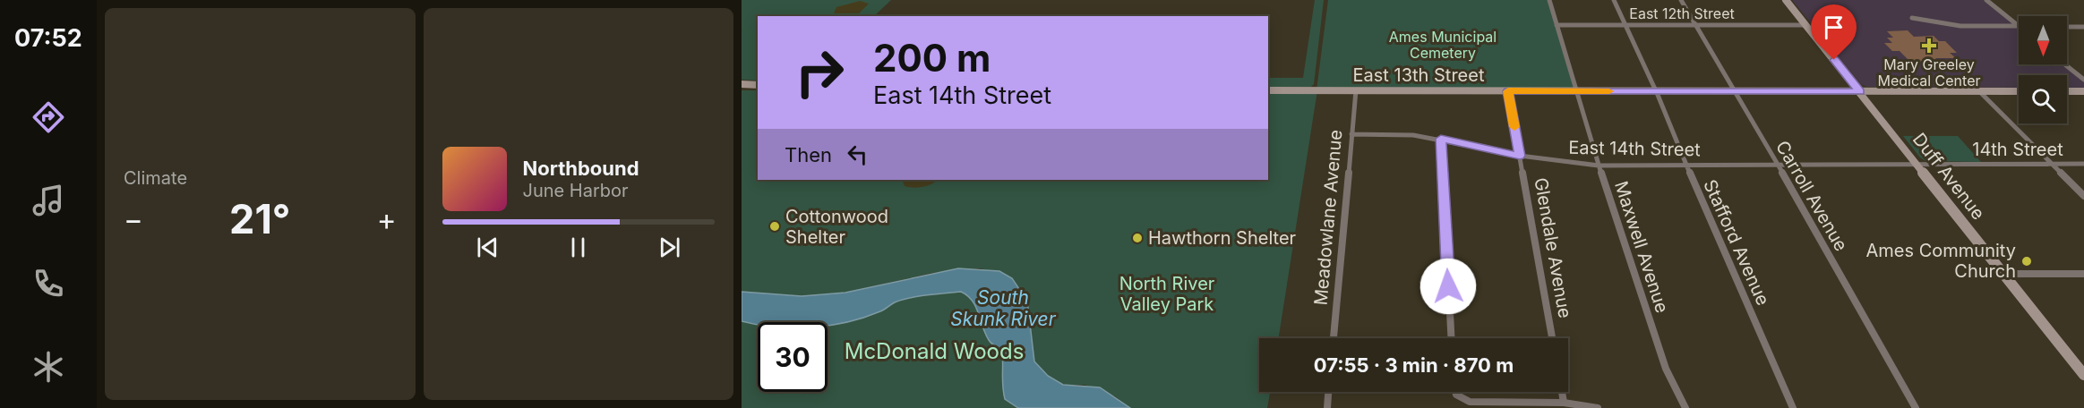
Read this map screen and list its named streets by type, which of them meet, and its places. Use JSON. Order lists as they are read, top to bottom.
{
  "streets": {
    "main road": ["East 13th Street", "Duff Avenue"],
    "street": [
      "East 12th Street",
      "East 14th Street",
      "14th Street",
      "Carroll Avenue",
      "Meadowlane Avenue",
      "Stafford Avenue",
      "Maxwell Avenue",
      "Glendale Avenue"
    ]
  },
  "crossings": [
    ["East 12th Street", "Duff Avenue"],
    ["East 12th Street", "Carroll Avenue"],
    ["East 12th Street", "Stafford Avenue"],
    ["East 12th Street", "Maxwell Avenue"],
    ["East 13th Street", "Duff Avenue"],
    ["East 13th Street", "Carroll Avenue"],
    ["East 13th Street", "Meadowlane Avenue"],
    ["East 13th Street", "Stafford Avenue"],
    ["East 13th Street", "Maxwell Avenue"],
    ["East 13th Street", "Glendale Avenue"],
    ["East 14th Street", "14th Street"],
    ["East 14th Street", "Duff Avenue"],
    ["East 14th Street", "Carroll Avenue"],
    ["East 14th Street", "Meadowlane Avenue"],
    ["East 14th Street", "Stafford Avenue"],
    ["East 14th Street", "Maxwell Avenue"],
    ["East 14th Street", "Glendale Avenue"],
    ["14th Street", "Duff Avenue"]
  ],
  "water": ["South Skunk River"],
  "parks": ["Ames Municipal Cemetery", "North River Valley Park", "McDonald Woods"],
  "places": {
    "health": ["Mary Greeley Medical Center"],
    "other": ["Cottonwood Shelter", "Hawthorn Shelter", "Ames Community Church"]
  },
  "north": "bottom",
  "page": {
    "tabs": "07:52",
    "tile": "Climate",
    "turn": ["200 m", "East 14th Street"],
    "then": "Then",
    "song": ["Northbound", "June Harbor"],
    "heat": ["−", "21°", "+"],
    "limit": "30",
    "trip": "07:55 · 3 min · 870 m"
  }
}
